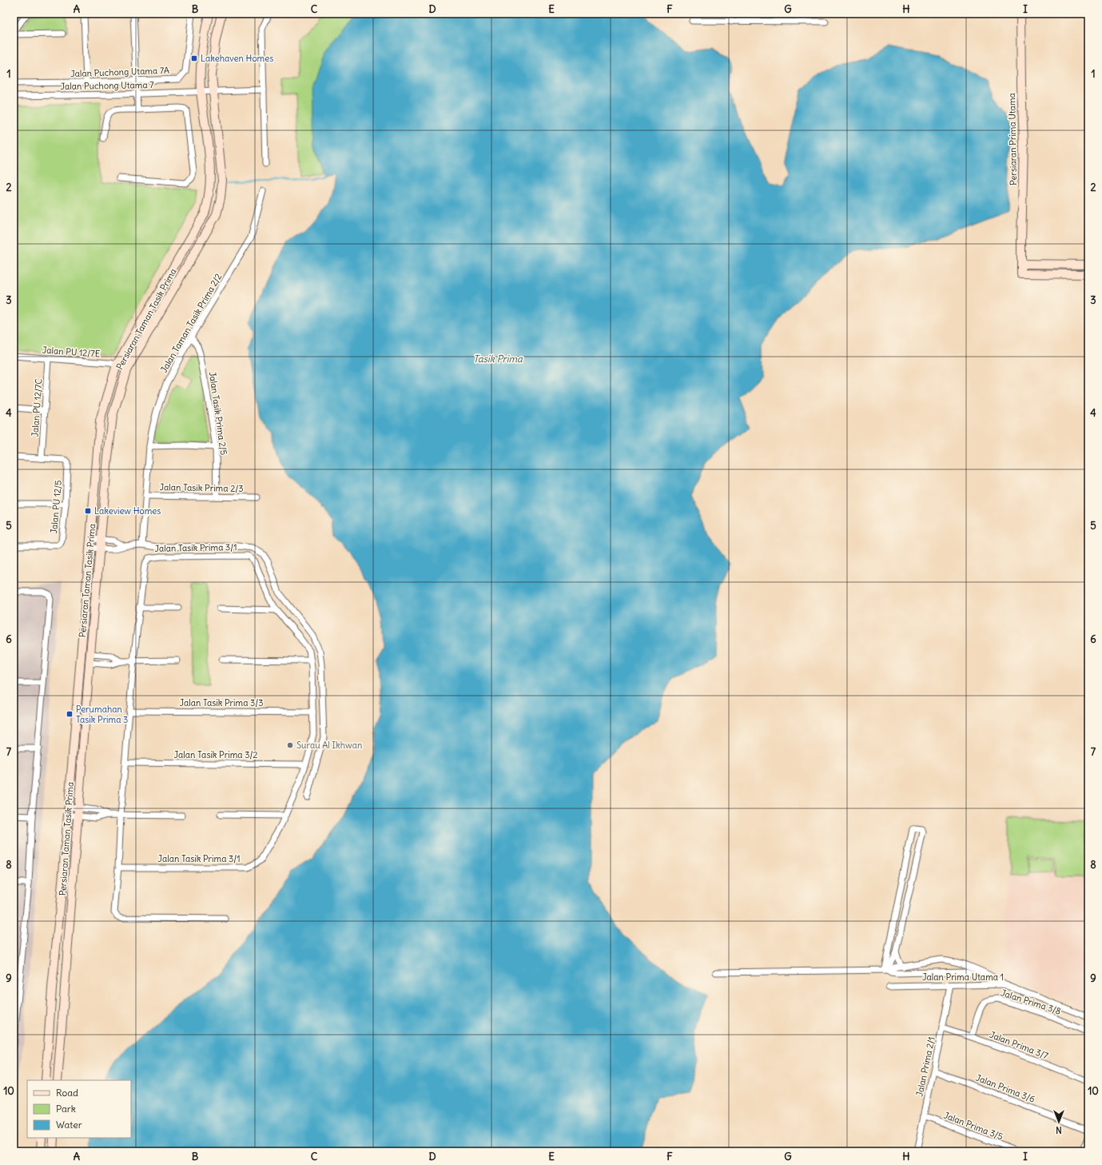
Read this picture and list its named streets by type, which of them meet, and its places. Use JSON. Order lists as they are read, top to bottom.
{
  "streets": {
    "main road": ["Persiaran Prima Utama", "Persiaran Taman Tasik Prima"],
    "street": [
      "Jalan Puchong Utama 7A",
      "Jalan Puchong Utama 7",
      "Jalan Taman Tasik Prima 2/2",
      "Jalan PU 12/7E",
      "Jalan PU 12/7C",
      "Jalan Tasik Prima 2/5",
      "Jalan Tasik Prima 2/3",
      "Jalan PU 12/5",
      "Jalan Tasik Prima 3/1",
      "Jalan Tasik Prima 3/3",
      "Jalan Tasik Prima 3/2",
      "Jalan Prima Utama 1",
      "Jalan Prima 3/8",
      "Jalan Prima 3/7",
      "Jalan Prima 2/1",
      "Jalan Prima 3/6",
      "Jalan Prima 3/5"
    ]
  },
  "crossings": [
    ["Jalan Puchong Utama 7", "Persiaran Taman Tasik Prima"],
    ["Persiaran Taman Tasik Prima", "Jalan PU 12/7E"],
    ["Jalan Taman Tasik Prima 2/2", "Jalan Tasik Prima 2/5"],
    ["Jalan Taman Tasik Prima 2/2", "Jalan Tasik Prima 2/3"],
    ["Jalan PU 12/7E", "Jalan PU 12/7C"],
    ["Jalan PU 12/7C", "Jalan PU 12/5"],
    ["Jalan Tasik Prima 2/5", "Jalan Tasik Prima 2/3"],
    ["Jalan Tasik Prima 3/1", "Jalan Tasik Prima 3/3"],
    ["Jalan Tasik Prima 3/1", "Jalan Tasik Prima 3/2"],
    ["Jalan Prima Utama 1", "Jalan Prima 2/1"],
    ["Jalan Prima 3/8", "Jalan Prima 3/7"],
    ["Jalan Prima 3/7", "Jalan Prima 2/1"],
    ["Jalan Prima 2/1", "Jalan Prima 3/6"],
    ["Jalan Prima 2/1", "Jalan Prima 3/5"]
  ],
  "water": ["Tasik Prima"],
  "places": {
    "transit": ["Lakehaven Homes", "Lakeview Homes", "Perumahan Tasik Prima 3"],
    "other": ["Surau Al Ikhwan"]
  },
  "legend": ["Road", "Park", "Water"],
  "north": "bottom",
  "grid": {
    "columns": [
      "A",
      "B",
      "C",
      "D",
      "E",
      "F",
      "G",
      "H",
      "I"
    ],
    "rows": [
      "1",
      "2",
      "3",
      "4",
      "5",
      "6",
      "7",
      "8",
      "9",
      "10"
    ]
  }
}
